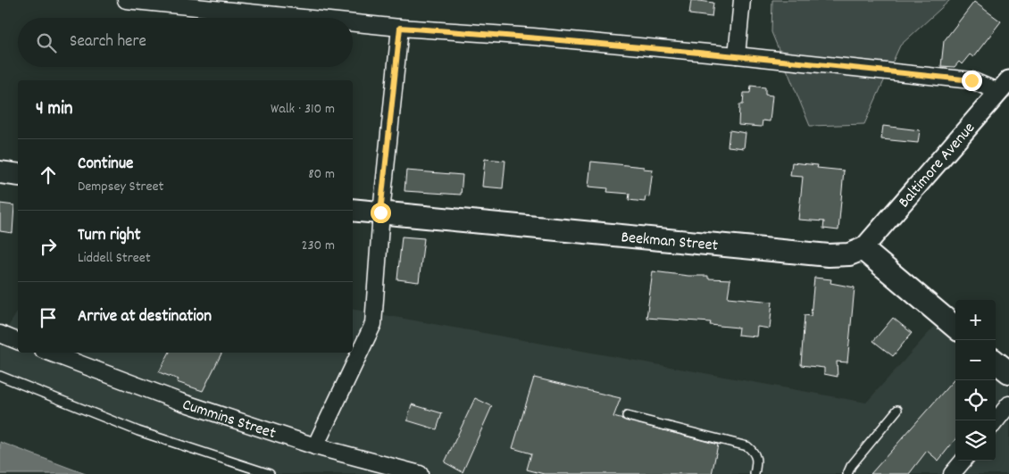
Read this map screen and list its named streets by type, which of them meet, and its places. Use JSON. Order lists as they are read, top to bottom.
{
  "streets": {
    "main road": ["Beekman Street"],
    "street": ["Baltimore Avenue", "Cummins Street"]
  },
  "crossings": [
    ["Baltimore Avenue", "Beekman Street"]
  ],
  "page": {
    "search": "Search here",
    "heading": ["4 min", "Walk · 310 m"],
    "list": [
      ["Continue", "Dempsey Street", "80 m"],
      ["Turn right", "Liddell Street", "230 m"],
      "Arrive at destination"
    ],
    "map_buttons": ["+", "−"]
  }
}
